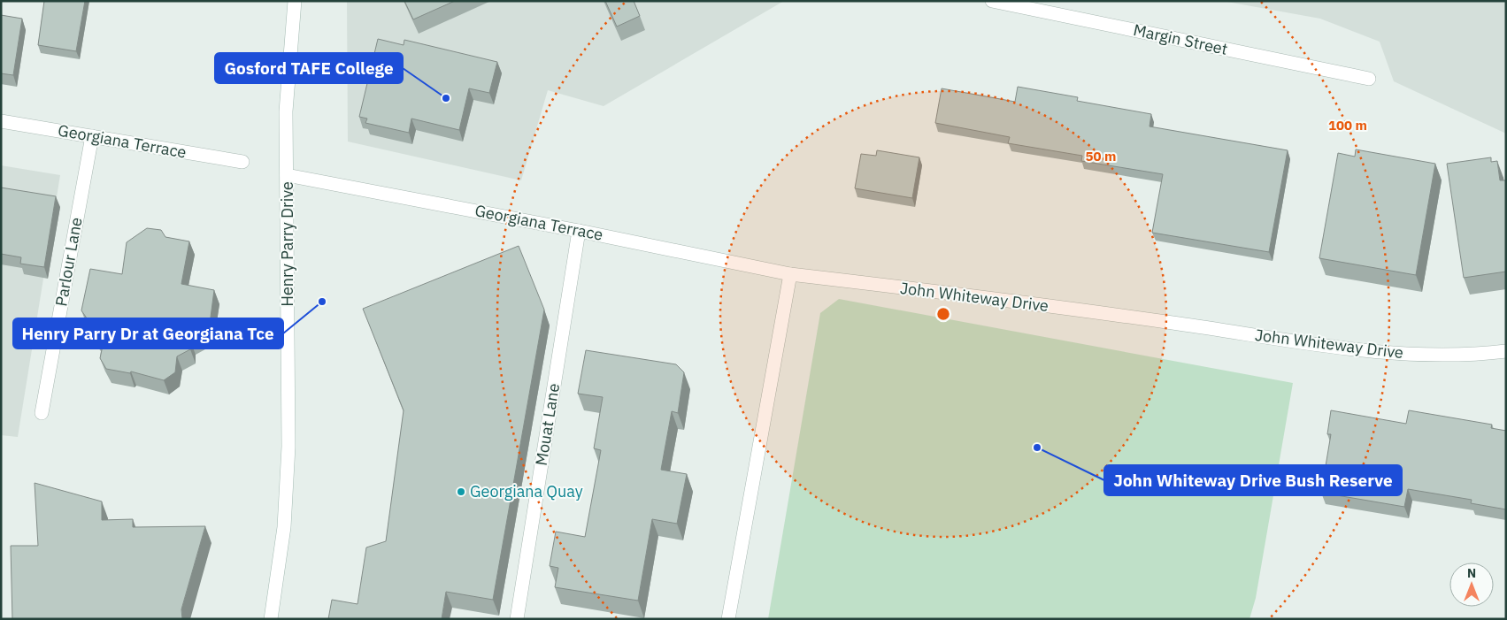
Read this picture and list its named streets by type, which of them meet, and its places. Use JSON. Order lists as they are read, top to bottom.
{
  "streets": {
    "street": [
      "Margin Street",
      "Georgiana Terrace",
      "Henry Parry Drive",
      "Parlour Lane",
      "John Whiteway Drive",
      "Mouat Lane"
    ]
  },
  "crossings": [
    ["Georgiana Terrace", "Henry Parry Drive"],
    ["Georgiana Terrace", "Parlour Lane"],
    ["Georgiana Terrace", "John Whiteway Drive"],
    ["Georgiana Terrace", "Mouat Lane"]
  ],
  "places": [
    "Gosford TAFE College",
    "Henry Parry Dr at Georgiana Tce",
    "John Whiteway Drive Bush Reserve",
    "Georgiana Quay"
  ],
  "north": "top",
  "rings": ["100 m", "50 m"]
}
